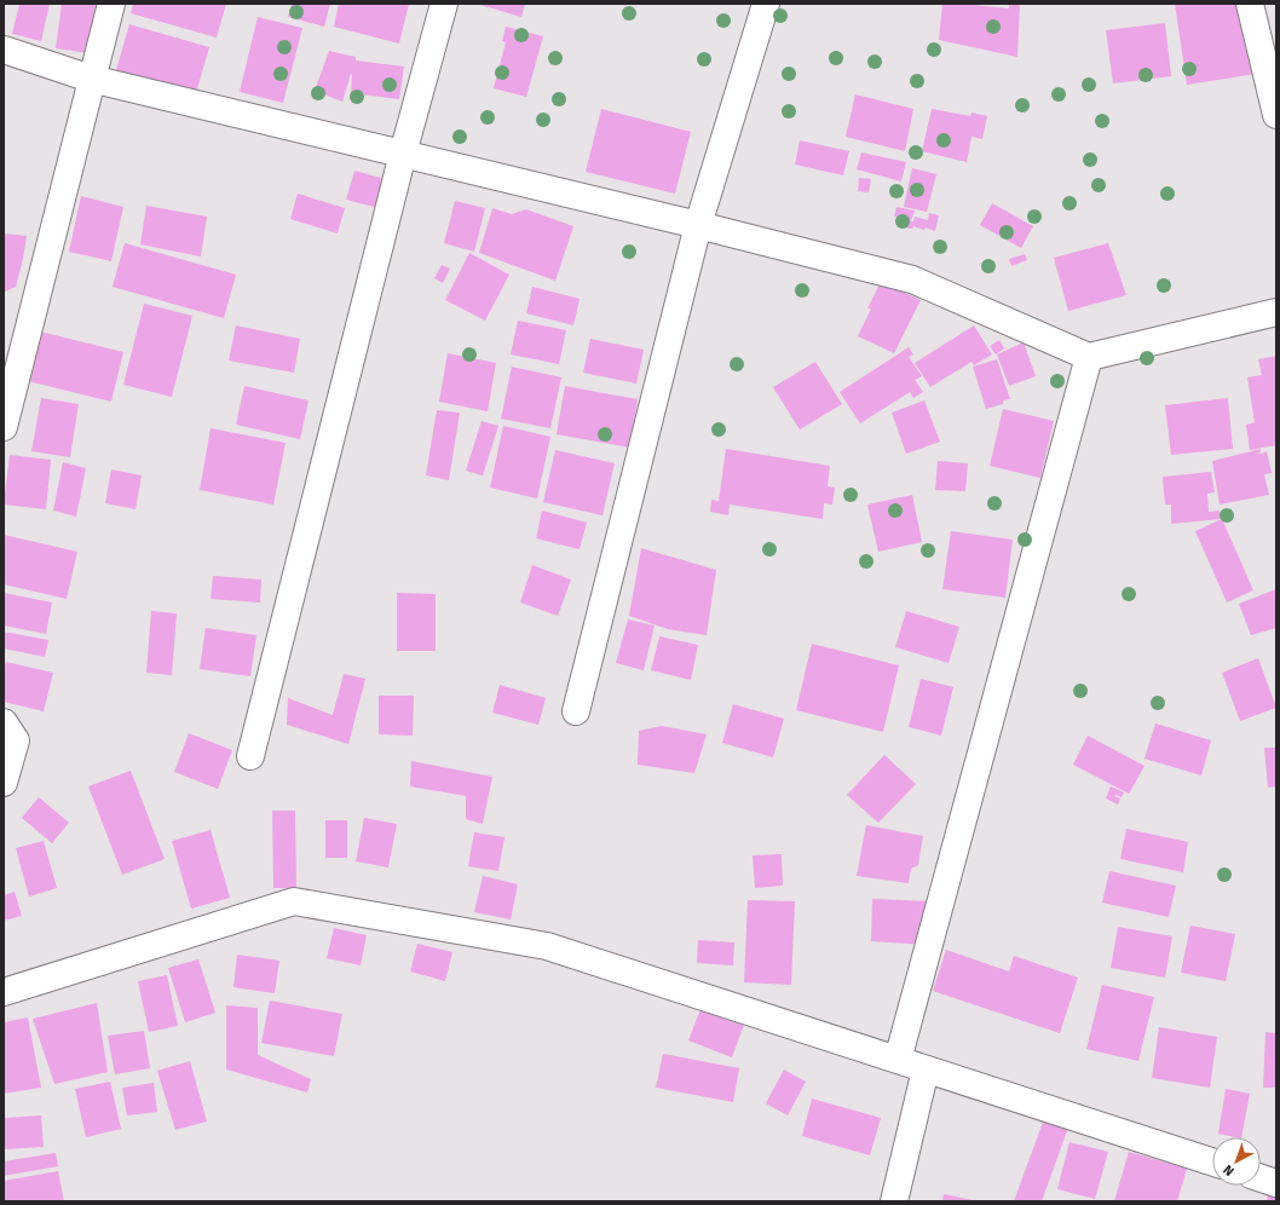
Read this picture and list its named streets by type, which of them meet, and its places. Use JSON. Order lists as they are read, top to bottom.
{
  "north": "bottom left"
}
